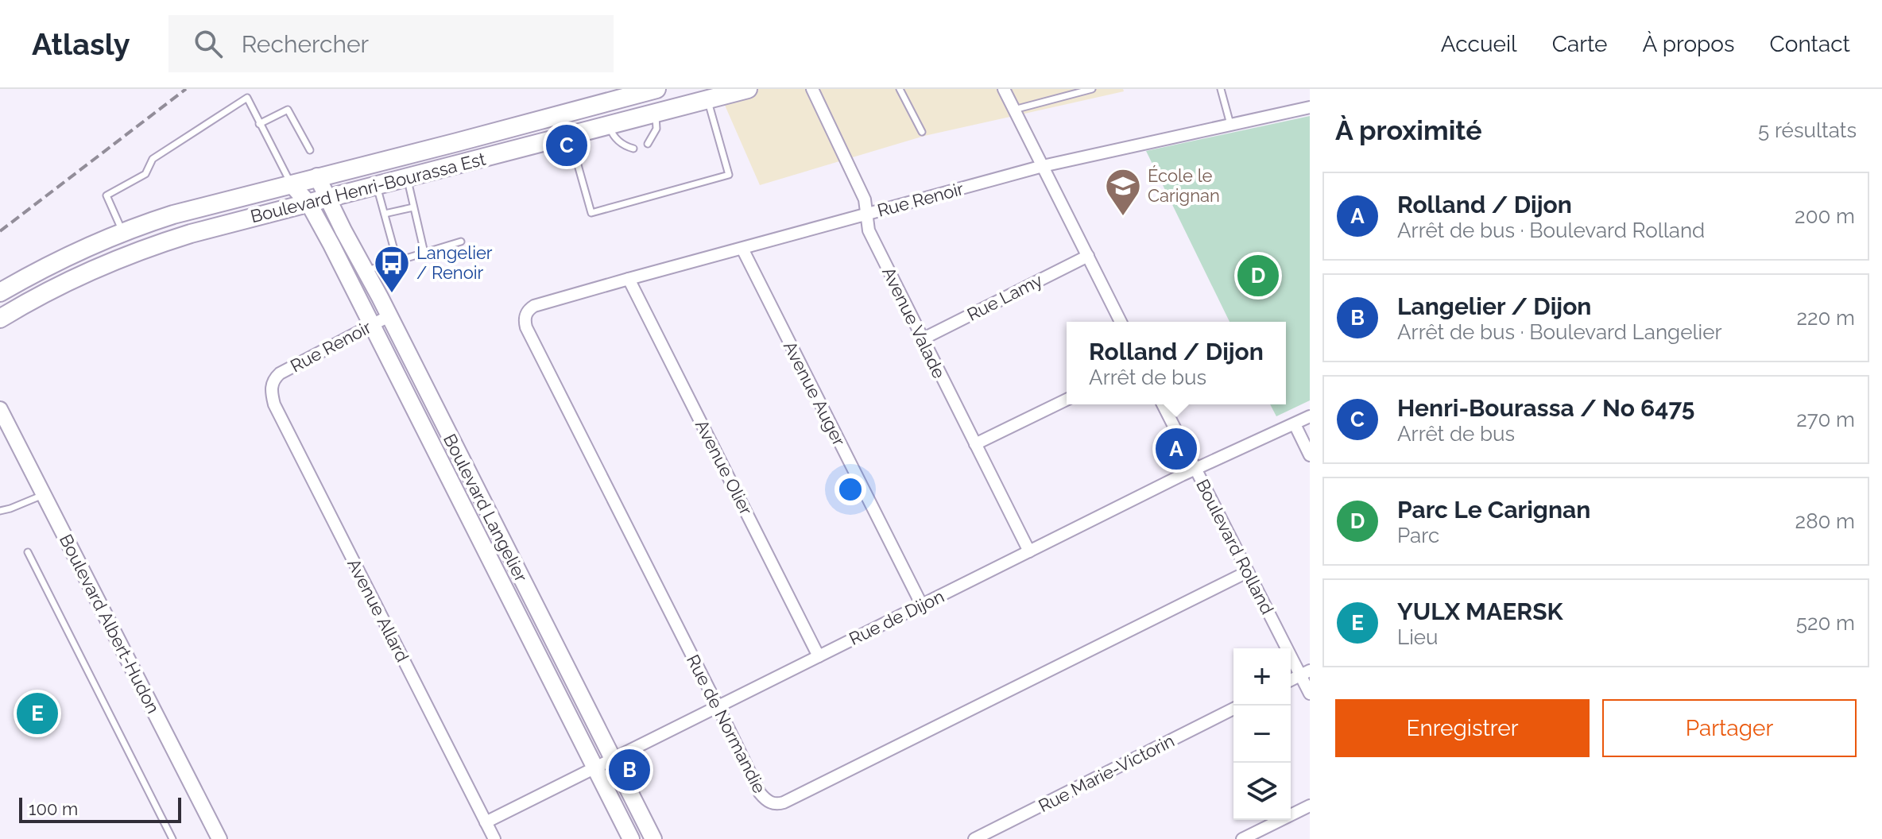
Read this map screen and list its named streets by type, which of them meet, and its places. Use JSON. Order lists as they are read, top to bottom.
{
  "streets": {
    "main road": ["Boulevard Henri-Bourassa Est", "Boulevard Langelier"],
    "street": [
      "Rue Renoir",
      "Rue Lamy",
      "Avenue Valade",
      "Avenue Auger",
      "Avenue Olier",
      "Boulevard Rolland",
      "Avenue Allard",
      "Rue de Dijon",
      "Boulevard Albert-Hudon",
      "Rue de Normandie",
      "Rue Marie-Victorin"
    ]
  },
  "crossings": [
    ["Boulevard Henri-Bourassa Est", "Boulevard Langelier"],
    ["Rue Renoir", "Avenue Valade"],
    ["Rue Renoir", "Avenue Auger"],
    ["Rue Renoir", "Avenue Olier"],
    ["Rue Renoir", "Boulevard Langelier"],
    ["Rue Renoir", "Avenue Allard"],
    ["Rue Renoir", "Rue de Normandie"],
    ["Rue Lamy", "Avenue Valade"],
    ["Avenue Valade", "Rue de Dijon"],
    ["Avenue Auger", "Rue de Dijon"],
    ["Avenue Olier", "Rue de Dijon"],
    ["Boulevard Langelier", "Rue de Dijon"],
    ["Boulevard Rolland", "Rue de Dijon"],
    ["Boulevard Rolland", "Rue de Normandie"],
    ["Avenue Allard", "Rue de Dijon"],
    ["Rue de Dijon", "Rue de Normandie"]
  ],
  "places": {
    "school or university": ["École le Carignan"],
    "bus stop": ["Langelier / Renoir"]
  },
  "scale_bar": "100 m",
  "page": {
    "header": "Atlasly",
    "search": "Rechercher",
    "nav": [
      "Accueil",
      "Carte",
      "À propos",
      "Contact"
    ],
    "heading": ["À proximité", "5 résultats"],
    "pins": [
      "C",
      "D",
      "A",
      "E",
      "B"
    ],
    "list": [
      {
        "mark": "A",
        "name": "Rolland / Dijon",
        "note": "Arrêt de bus · Boulevard Rolland",
        "value": "200 m"
      },
      {
        "mark": "B",
        "name": "Langelier / Dijon",
        "note": "Arrêt de bus · Boulevard Langelier",
        "value": "220 m"
      },
      {
        "mark": "C",
        "name": "Henri-Bourassa / No 6475",
        "note": "Arrêt de bus",
        "value": "270 m"
      },
      {
        "mark": "D",
        "name": "Parc Le Carignan",
        "note": "Parc",
        "value": "280 m"
      },
      {
        "mark": "E",
        "name": "YULX MAERSK",
        "note": "Lieu",
        "value": "520 m"
      }
    ],
    "popup": ["Rolland / Dijon", "Arrêt de bus"],
    "map_buttons": ["+", "−"],
    "buttons": ["Enregistrer", "Partager"],
    "scale": "100 m"
  }
}
